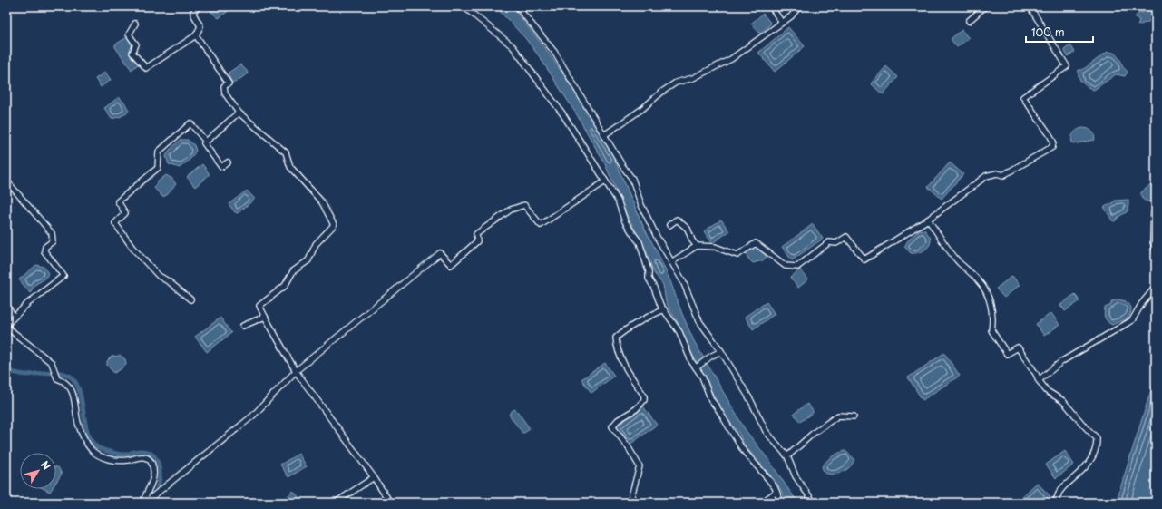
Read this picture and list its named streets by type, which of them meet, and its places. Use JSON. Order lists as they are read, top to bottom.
{
  "scale_bar": "100 m",
  "north": "top right"
}
